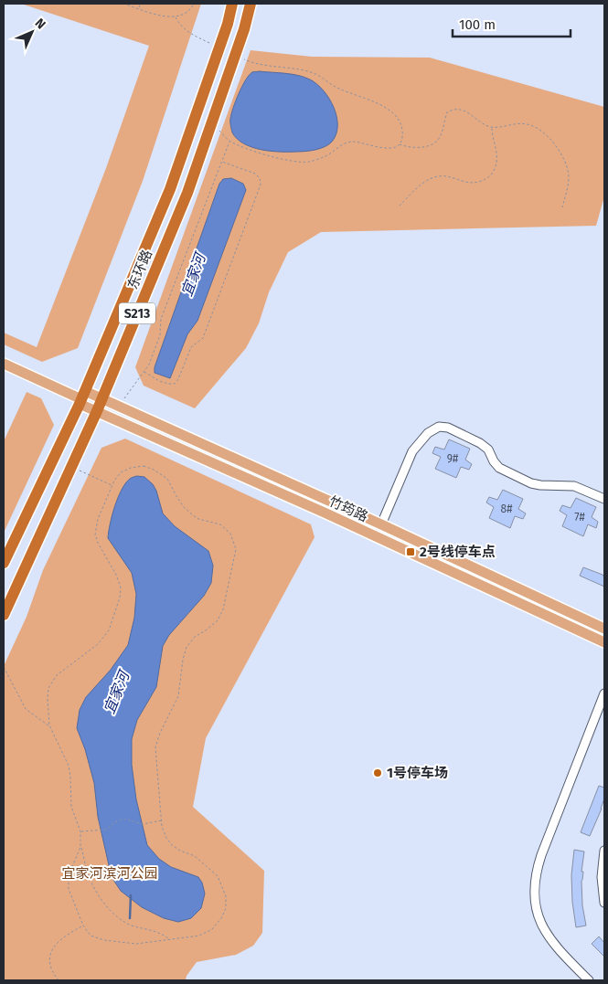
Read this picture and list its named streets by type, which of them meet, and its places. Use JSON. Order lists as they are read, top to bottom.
{
  "streets": {
    "highway": ["东环路", "S213"],
    "main road": ["竹筠路"]
  },
  "crossings": [
    ["东环路", "竹筠路"]
  ],
  "water": ["宜家河"],
  "parks": ["宜家河滨河公园"],
  "places": {
    "transit": ["2号线停车点"],
    "other": ["1号停车场"]
  },
  "house_numbers": ["9#", "8#", "7#"],
  "scale_bar": "100 m",
  "north": "top right"
}
